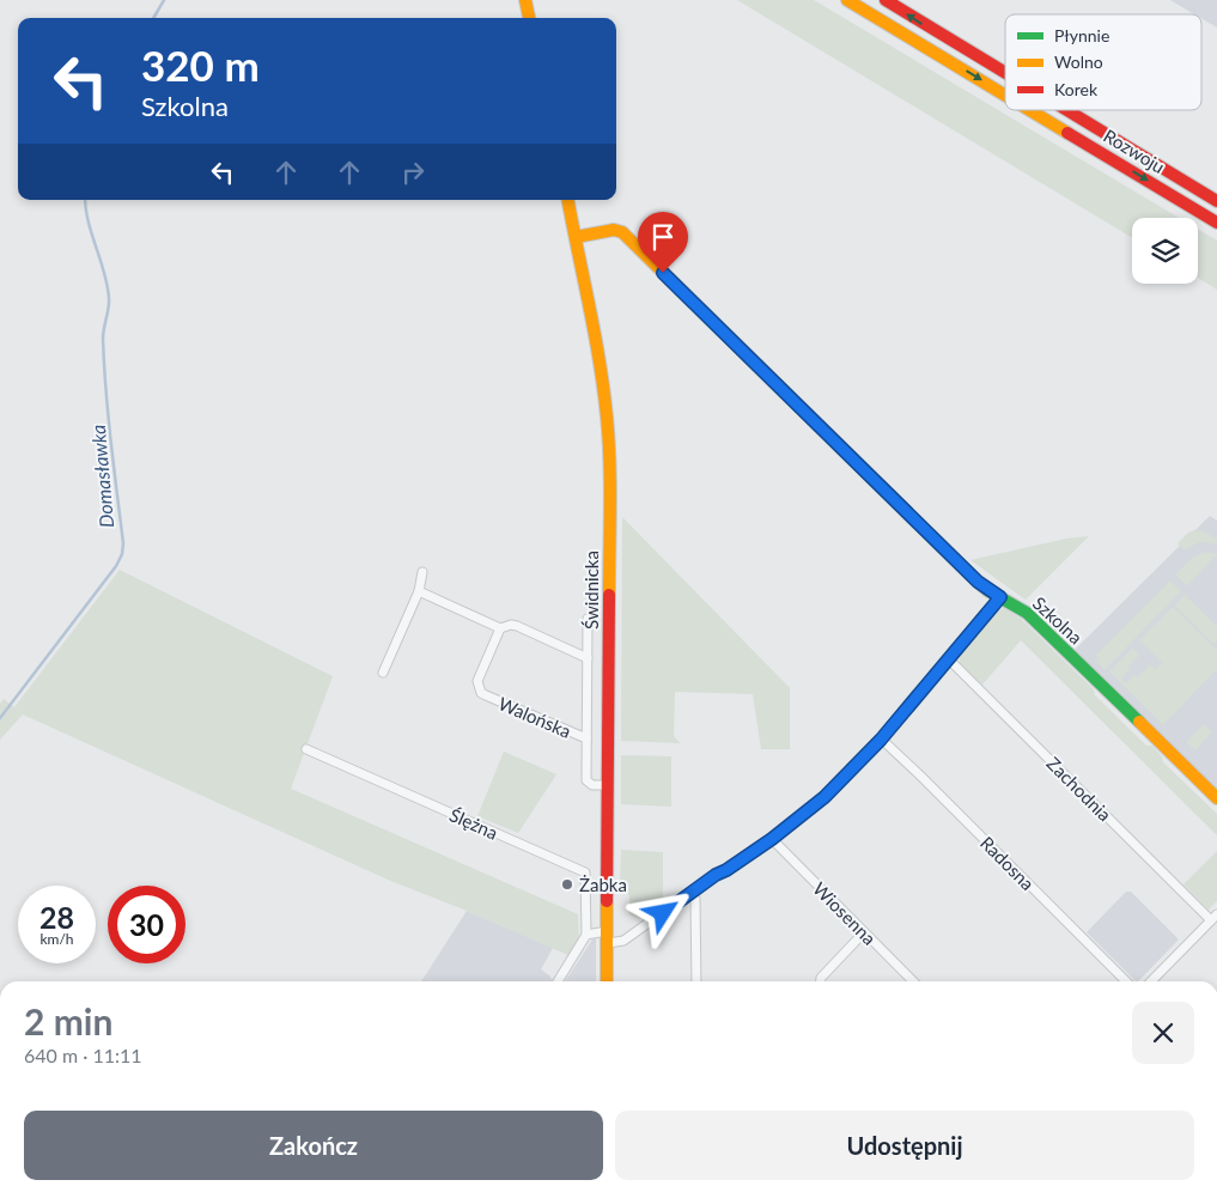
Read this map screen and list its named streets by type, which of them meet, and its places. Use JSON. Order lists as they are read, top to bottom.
{
  "streets": {
    "street": [
      "Rozwoju",
      "Świdnicka",
      "Szkolna",
      "Walońska",
      "Zachodnia",
      "Ślężna",
      "Radosna",
      "Wiosenna"
    ]
  },
  "crossings": [
    ["Świdnicka", "Szkolna"]
  ],
  "water": ["Domasławka"],
  "places": ["Żabka"],
  "legend": ["Płynnie", "Wolno", "Korek"],
  "page": {
    "turn": ["320 m", "Szkolna"],
    "speed": "28 km/h",
    "limit": "30",
    "heading": ["2 min", "640 m · 11:11"],
    "buttons": ["Zakończ", "Udostępnij"]
  }
}
